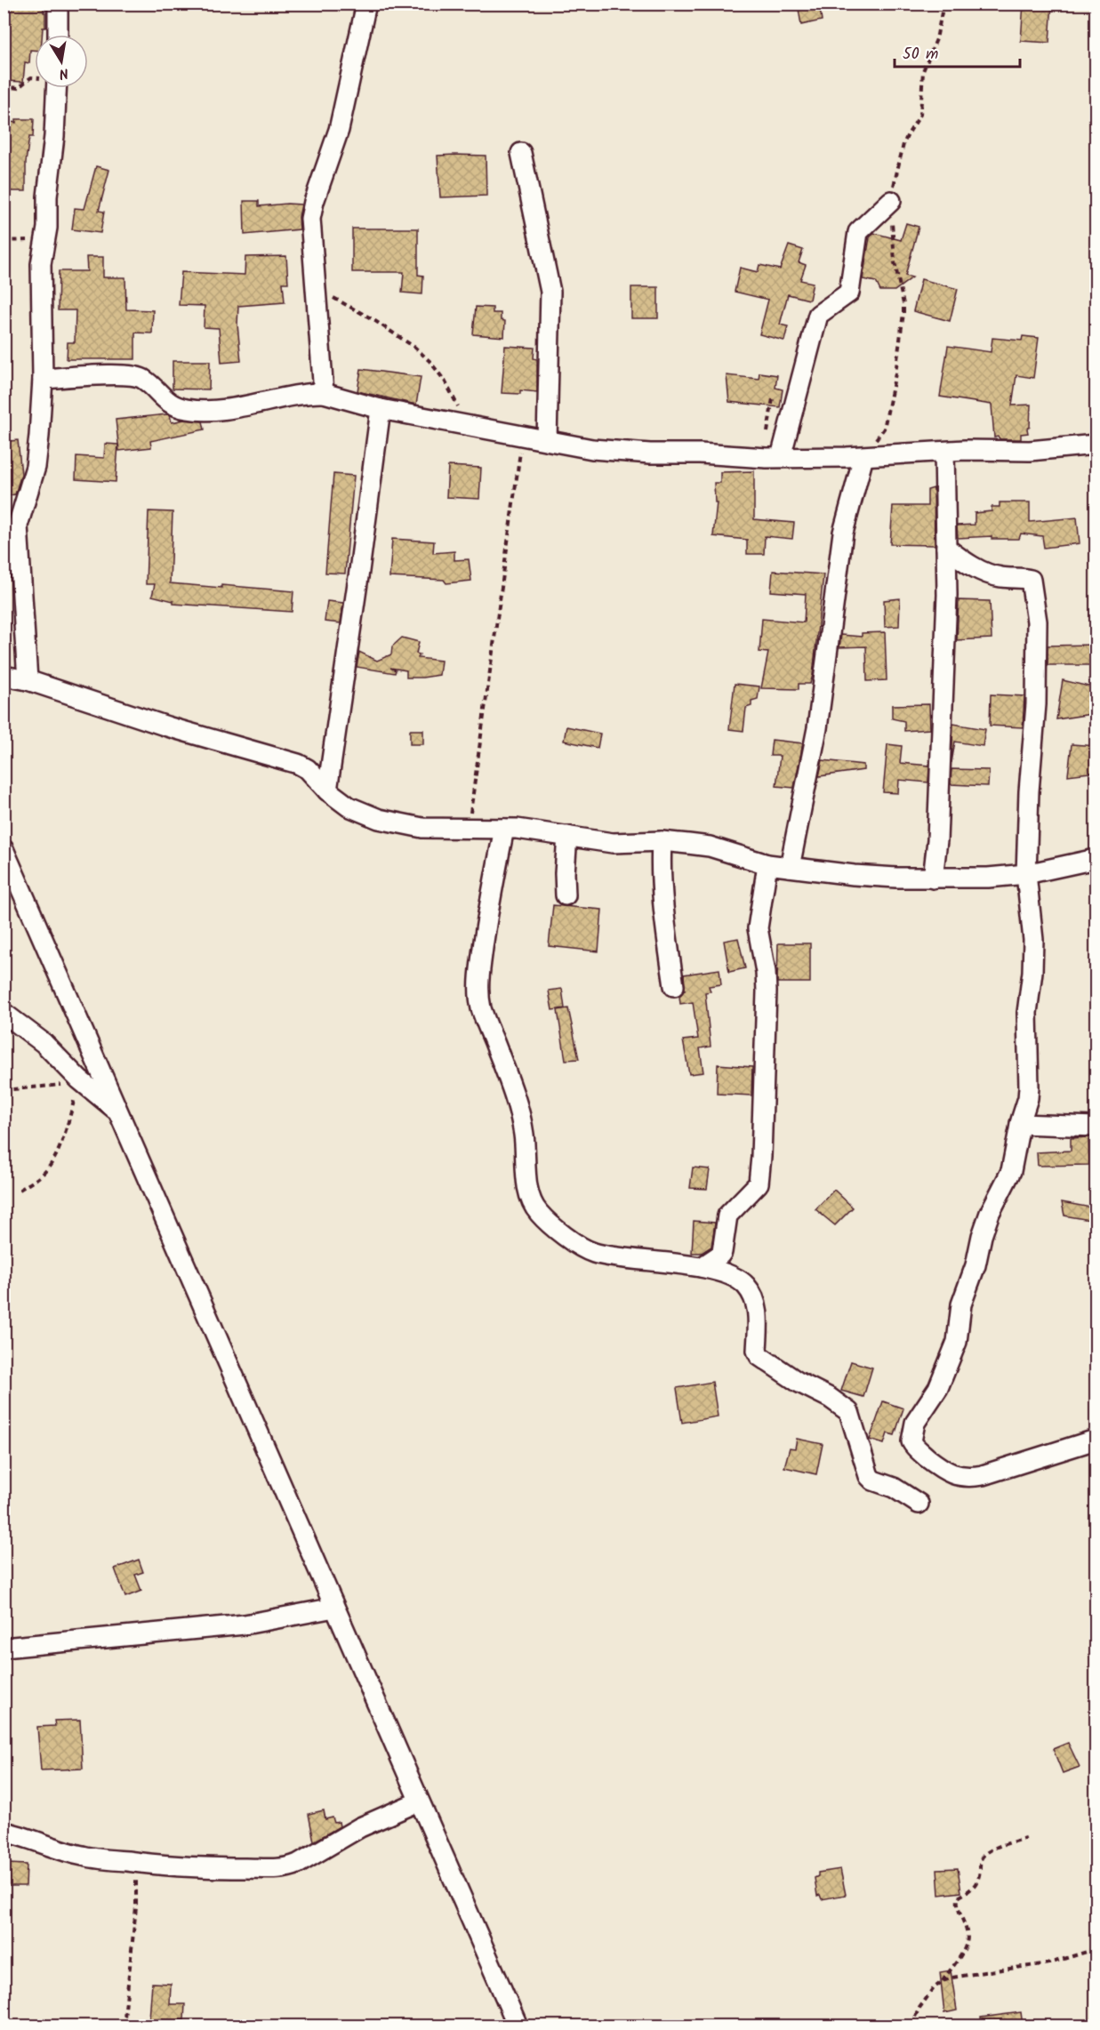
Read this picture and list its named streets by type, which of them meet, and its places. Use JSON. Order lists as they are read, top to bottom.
{
  "scale_bar": "50 m",
  "north": "bottom"
}
